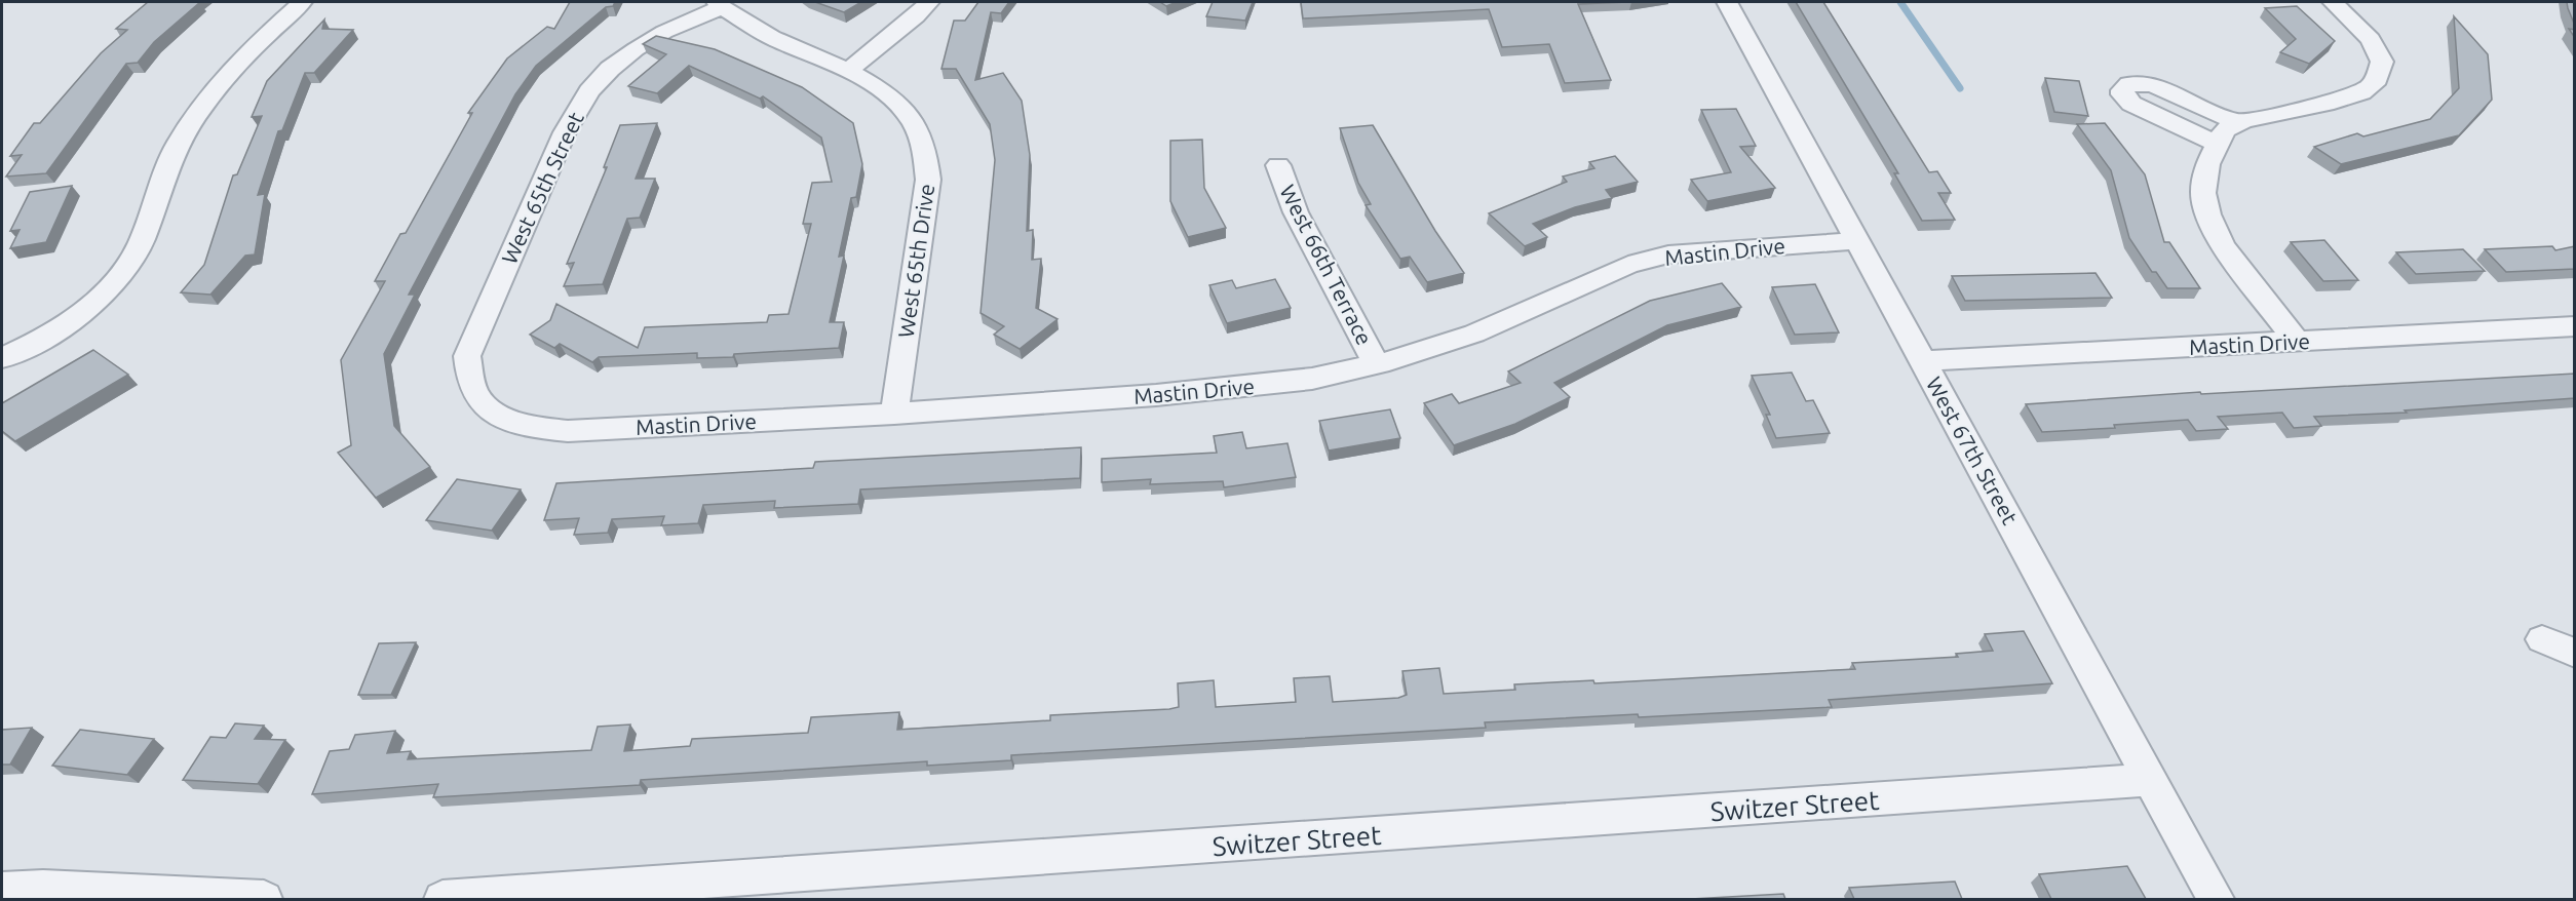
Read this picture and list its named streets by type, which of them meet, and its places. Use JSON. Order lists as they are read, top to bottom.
{
  "streets": {
    "street": [
      "West 65th Street",
      "Mastin Drive",
      "West 65th Drive",
      "West 66th Terrace",
      "West 67th Street",
      "Switzer Street"
    ]
  },
  "crossings": [
    ["West 65th Street", "Mastin Drive"],
    ["West 65th Street", "West 65th Drive"],
    ["Mastin Drive", "West 65th Drive"],
    ["Mastin Drive", "West 66th Terrace"],
    ["Mastin Drive", "West 67th Street"],
    ["West 67th Street", "Switzer Street"]
  ]
}
